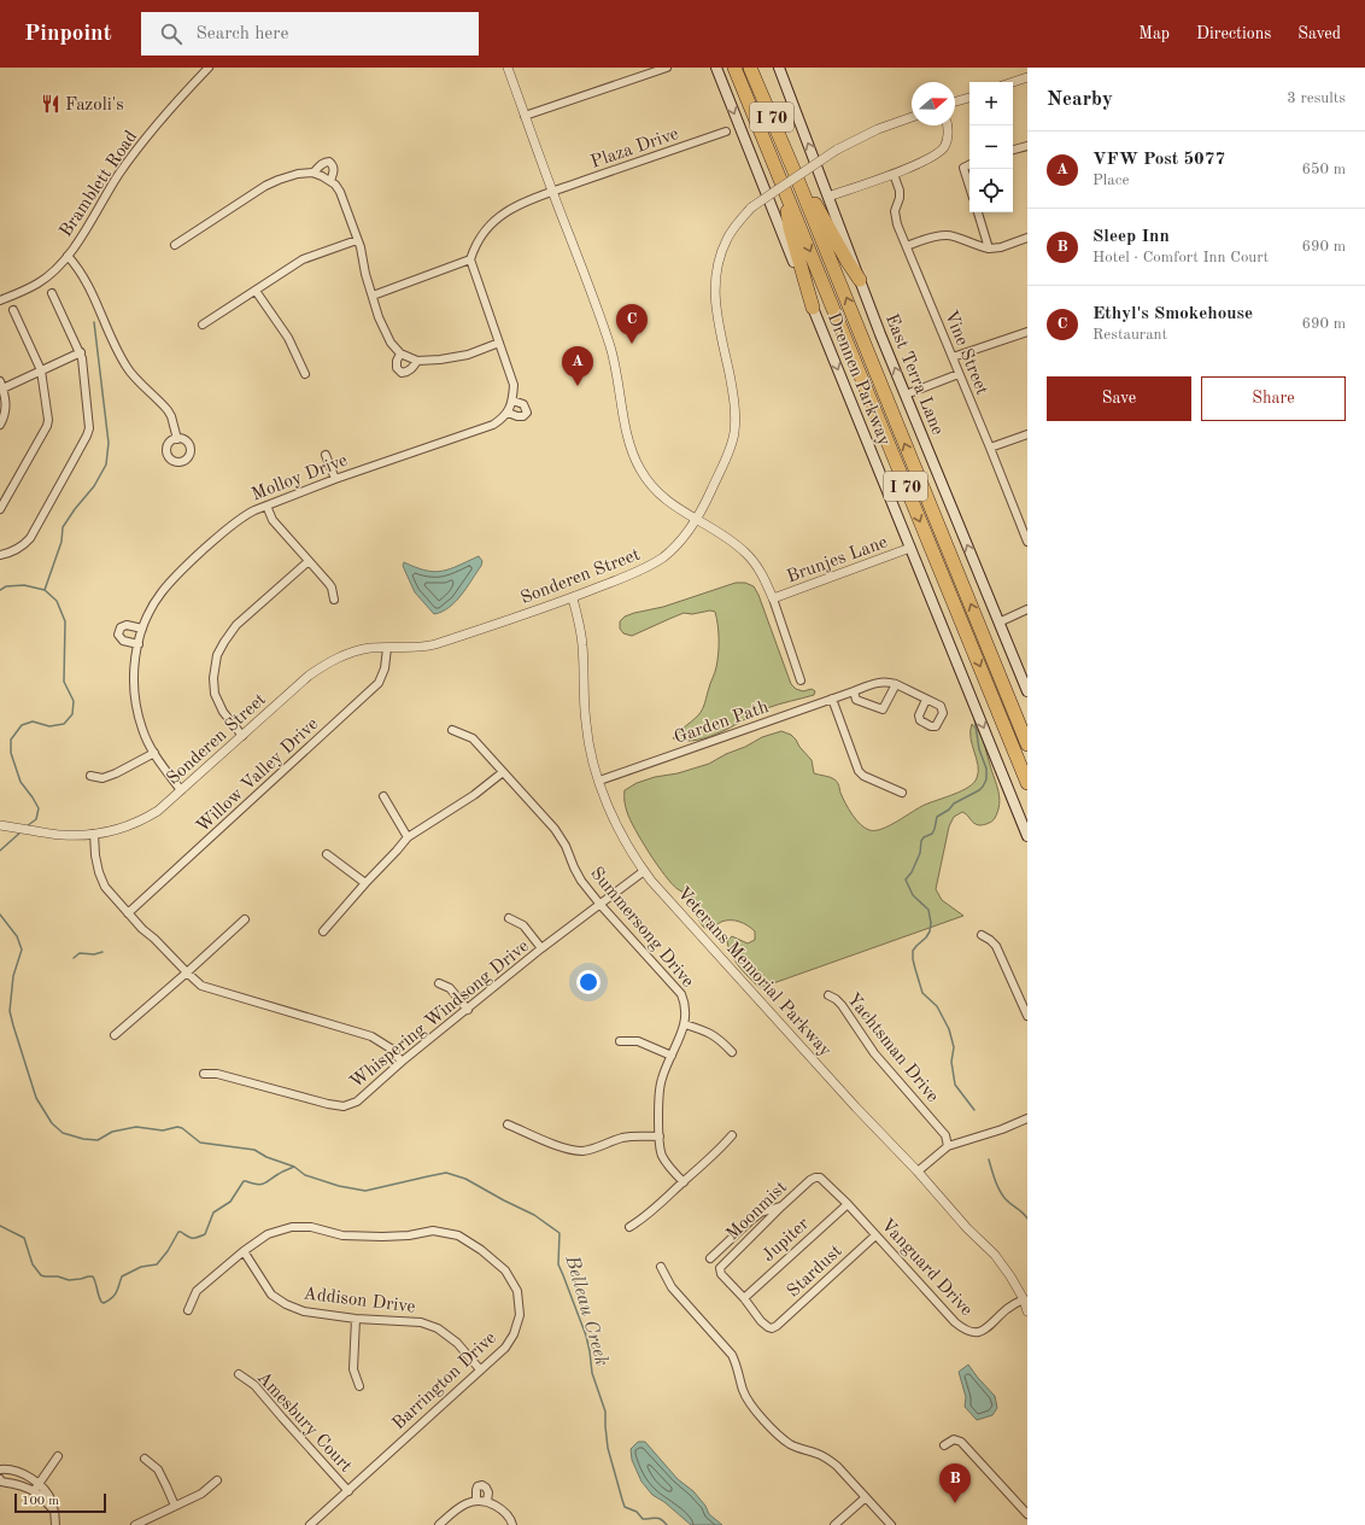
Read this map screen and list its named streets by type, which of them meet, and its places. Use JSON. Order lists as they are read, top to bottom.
{
  "streets": {
    "highway": ["I 70"],
    "main road": ["East Terra Lane", "Drennen Parkway"],
    "street": [
      "Plaza Drive",
      "Bramblett Road",
      "Vine Street",
      "Molloy Drive",
      "Brunjes Lane",
      "Sonderen Street",
      "Garden Path",
      "Willow Valley Drive",
      "Summersong Drive",
      "Veterans Memorial Parkway",
      "Whispering Windsong Drive",
      "Yachtsman Drive",
      "Moonmist",
      "Jupiter",
      "Vanguard Drive",
      "Stardust",
      "Addison Drive",
      "Barrington Drive",
      "Amesbury Court"
    ]
  },
  "crossings": [
    ["Drennen Parkway", "Brunjes Lane"],
    ["Molloy Drive", "Sonderen Street"],
    ["Sonderen Street", "Willow Valley Drive"],
    ["Sonderen Street", "Veterans Memorial Parkway"],
    ["Garden Path", "Veterans Memorial Parkway"],
    ["Summersong Drive", "Whispering Windsong Drive"],
    ["Veterans Memorial Parkway", "Whispering Windsong Drive"],
    ["Veterans Memorial Parkway", "Vanguard Drive"],
    ["Moonmist", "Jupiter"],
    ["Moonmist", "Vanguard Drive"],
    ["Moonmist", "Stardust"],
    ["Jupiter", "Vanguard Drive"],
    ["Jupiter", "Stardust"],
    ["Vanguard Drive", "Stardust"],
    ["Addison Drive", "Barrington Drive"],
    ["Barrington Drive", "Amesbury Court"]
  ],
  "one_way": ["East Terra Lane", "Drennen Parkway"],
  "water": ["Belleau Creek"],
  "places": {
    "restaurant": ["Fazoli's"]
  },
  "scale_bar": "100 m",
  "north": "right",
  "page": {
    "header": "Pinpoint",
    "search": "Search here",
    "nav": ["Map", "Directions", "Saved"],
    "heading": ["Nearby", "3 results"],
    "map_buttons": ["+", "−"],
    "list": [
      {
        "mark": "A",
        "name": "VFW Post 5077",
        "note": "Place",
        "value": "650 m"
      },
      {
        "mark": "B",
        "name": "Sleep Inn",
        "note": "Hotel · Comfort Inn Court",
        "value": "690 m"
      },
      {
        "mark": "C",
        "name": "Ethyl's Smokehouse",
        "note": "Restaurant",
        "value": "690 m"
      }
    ],
    "pins": ["C", "A", "B"],
    "buttons": ["Save", "Share"],
    "scale": "100 m"
  }
}
